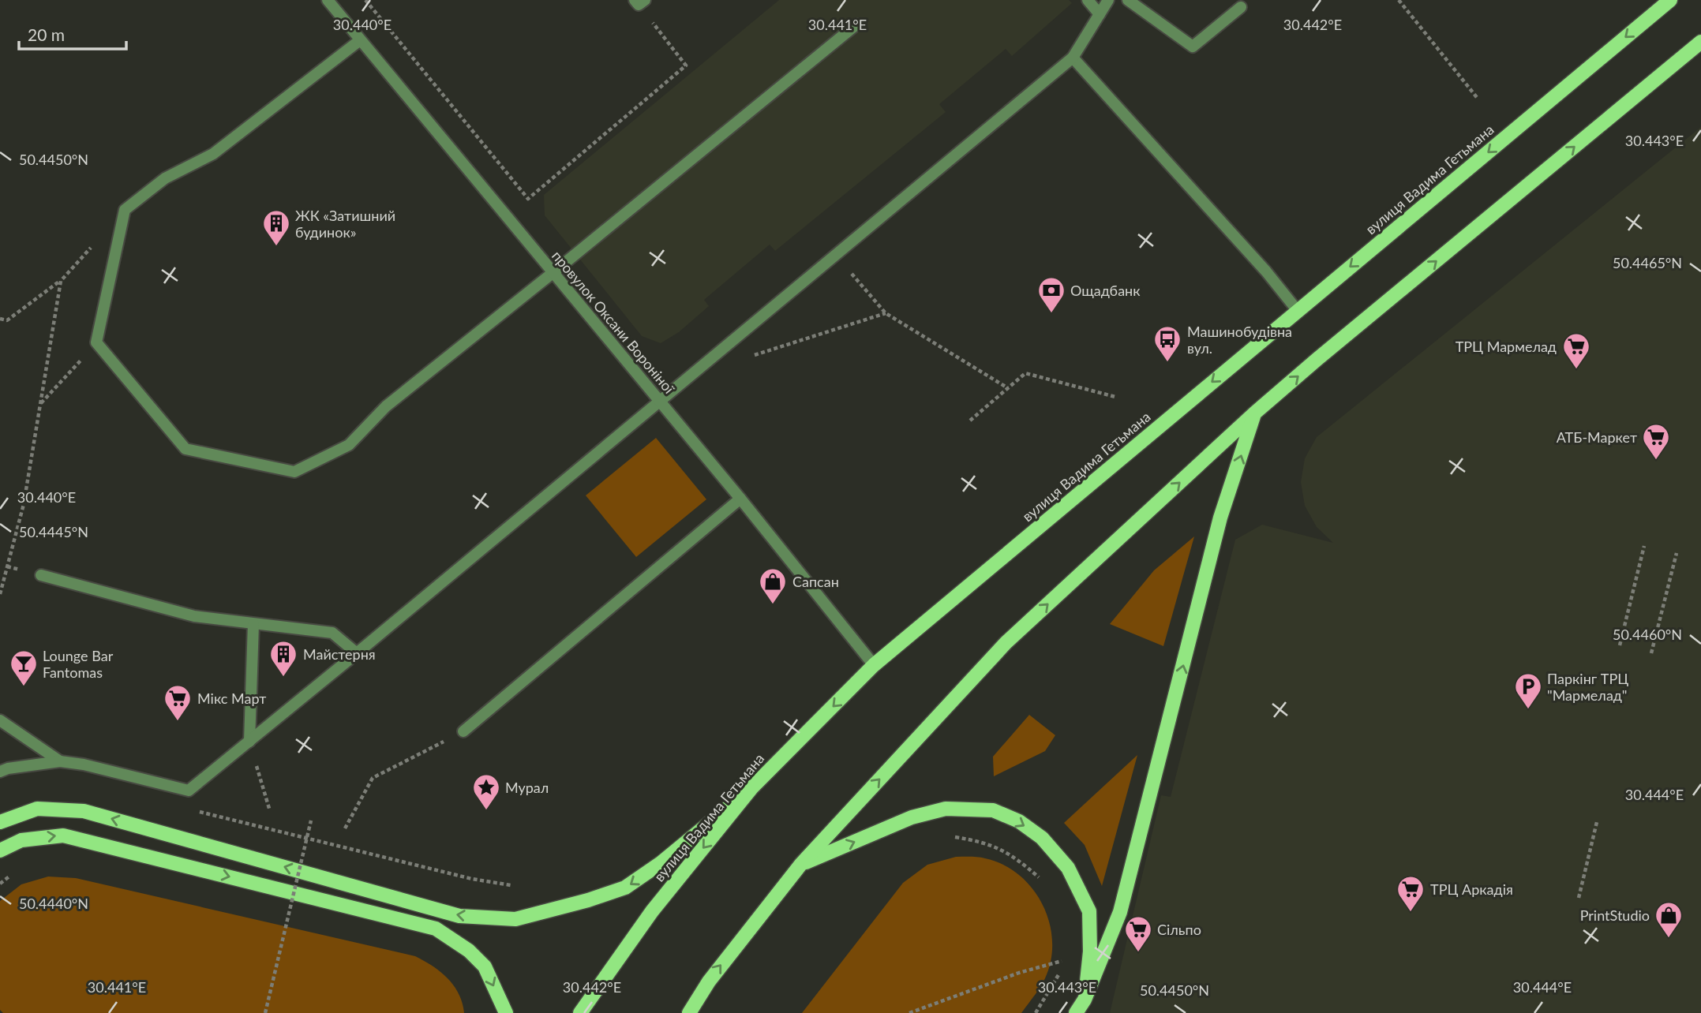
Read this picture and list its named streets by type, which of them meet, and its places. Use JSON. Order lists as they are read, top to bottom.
{
  "streets": {
    "main road": ["вулиця Вадима Гетьмана"],
    "street": ["провулок Оксани Вороніної"]
  },
  "crossings": [
    ["вулиця Вадима Гетьмана", "провулок Оксани Вороніної"]
  ],
  "places": {
    "building": ["ЖК «Затишний будинок»", "Майстерня"],
    "bank": ["Ощадбанк"],
    "bus stop": ["Машинобудівна вул."],
    "supermarket": [
      "ТРЦ Мармелад",
      "АТБ-Маркет",
      "Мікс Март",
      "ТРЦ Аркадія",
      "Сільпо"
    ],
    "shop": ["Сапсан", "PrintStudio"],
    "bar": ["Lounge Bar Fantomas"],
    "parking": ["Паркінг ТРЦ \"Мармелад\""],
    "place": ["Мурал"]
  },
  "scale_bar": "20 m",
  "coordinates": [
    "30.440°E",
    "30.441°E",
    "30.442°E",
    "30.443°E",
    "50.4450°N",
    "50.4465°N",
    "50.4445°N",
    "50.4460°N",
    "30.444°E",
    "50.4440°N"
  ]
}
